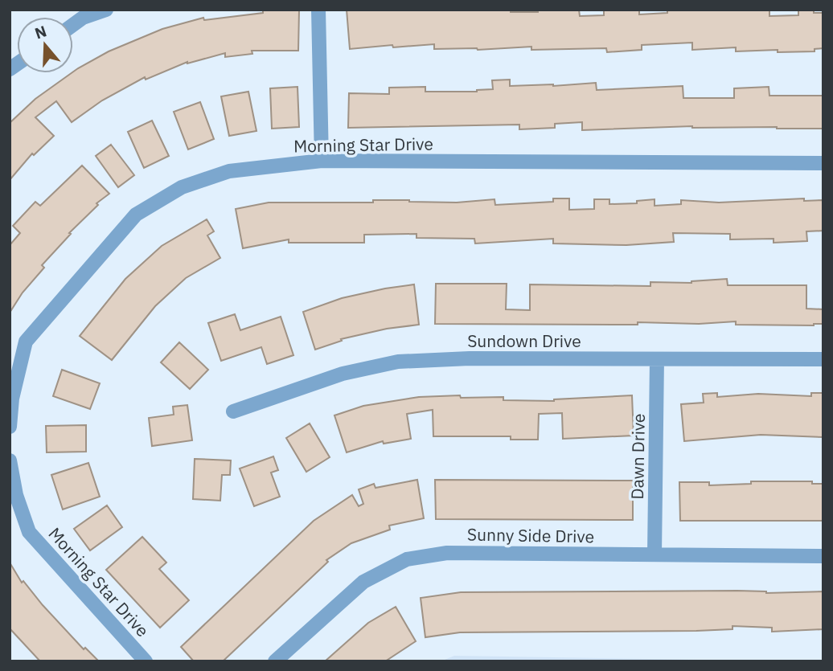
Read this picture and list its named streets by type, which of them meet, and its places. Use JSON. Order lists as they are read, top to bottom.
{
  "streets": {
    "street": [
      "Morning Star Drive",
      "Sundown Drive",
      "Dawn Drive",
      "Sunny Side Drive"
    ]
  },
  "crossings": [
    ["Sundown Drive", "Dawn Drive"],
    ["Dawn Drive", "Sunny Side Drive"]
  ],
  "north": "top"
}
